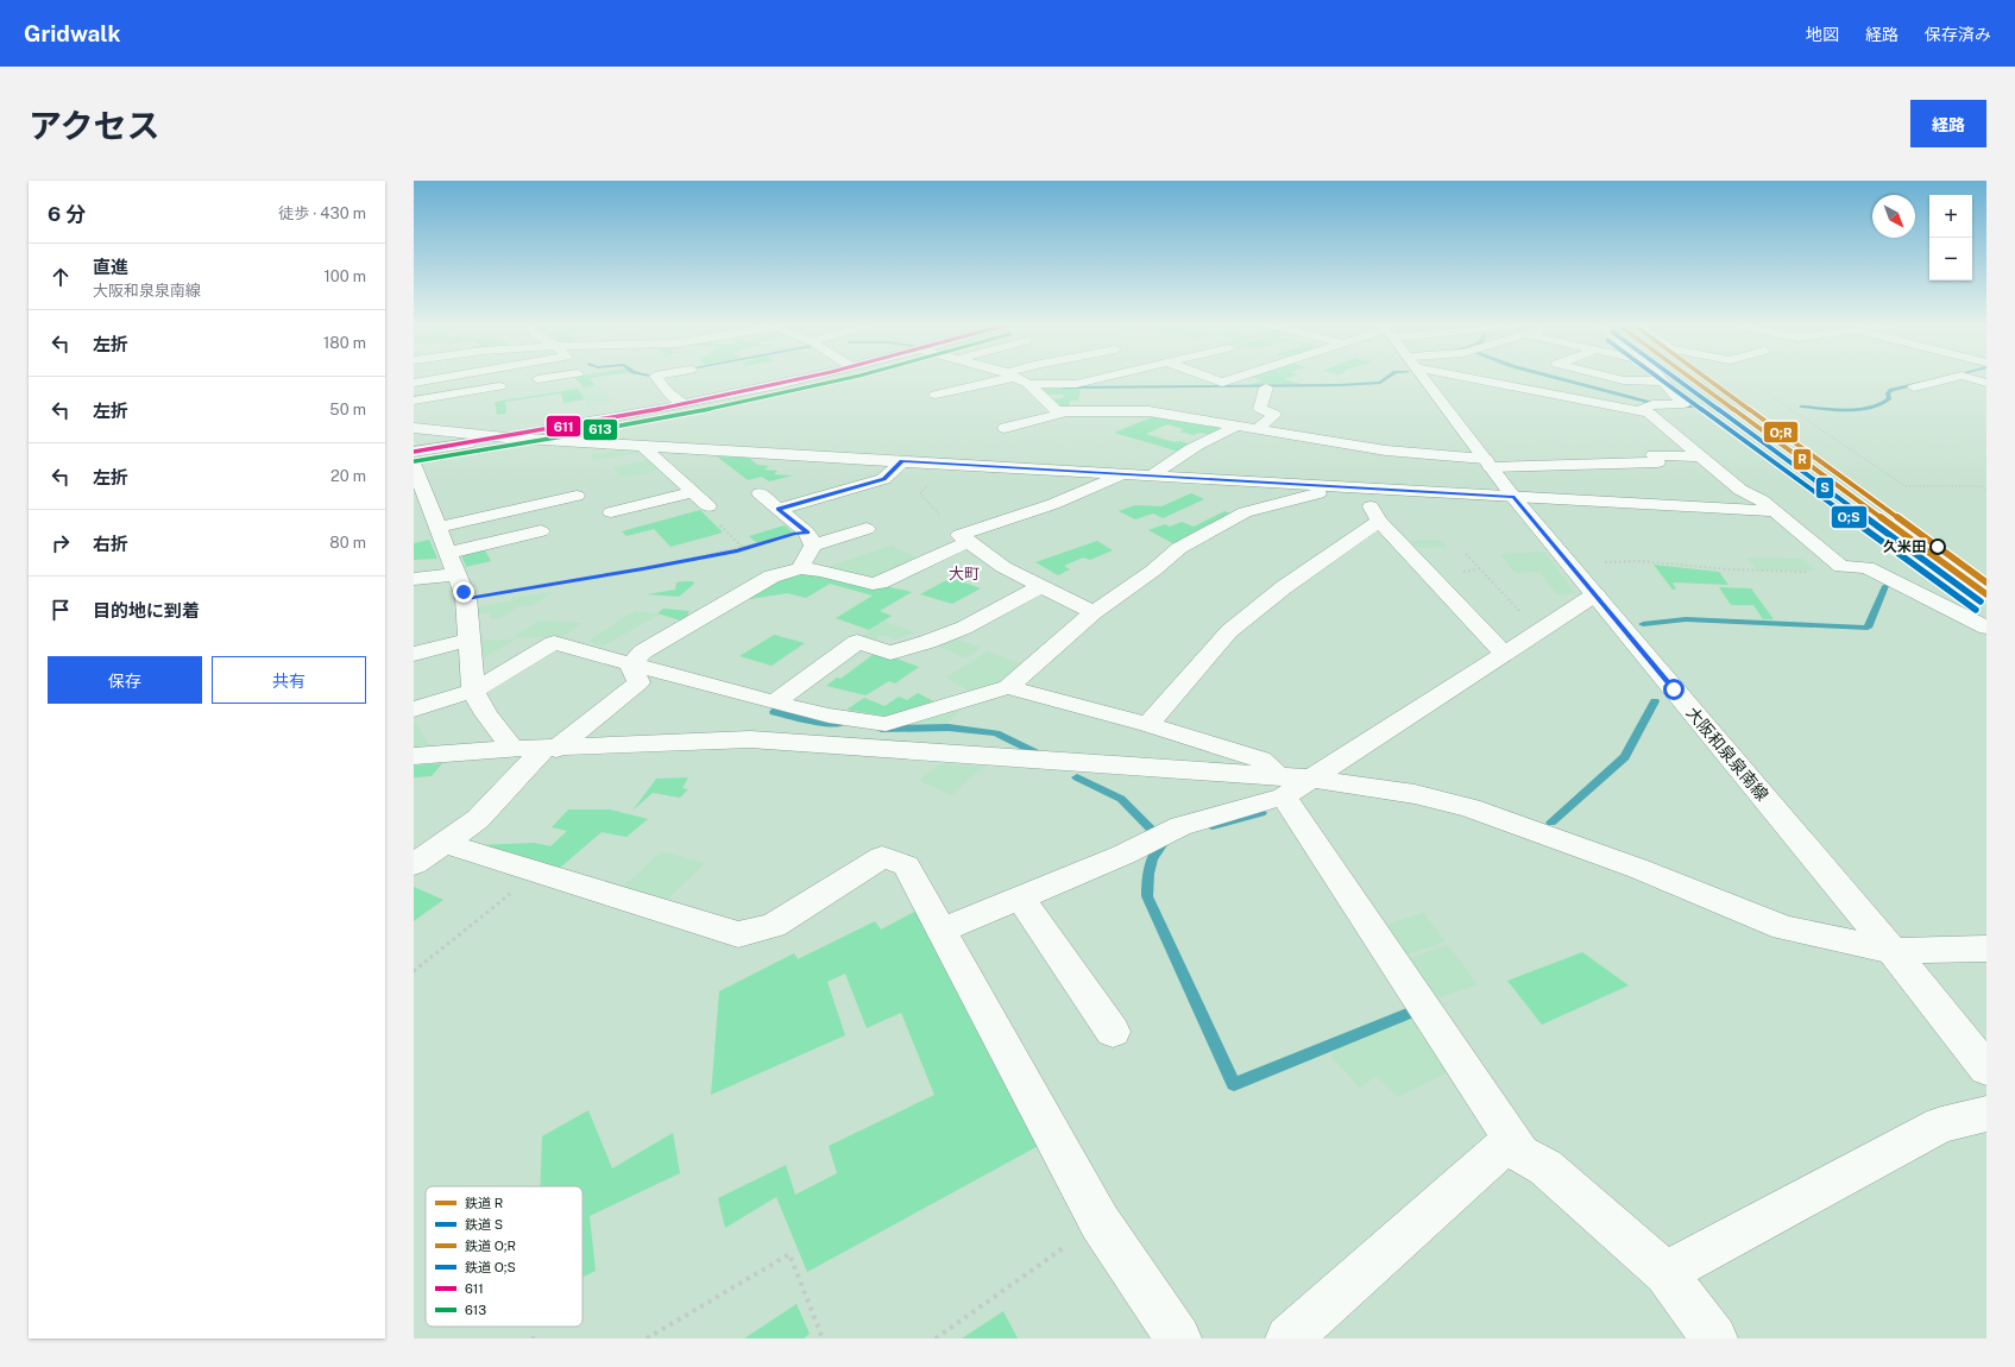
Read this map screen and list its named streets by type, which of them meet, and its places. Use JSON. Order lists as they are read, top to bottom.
{
  "streets": {
    "street": ["大阪和泉泉南線"]
  },
  "districts": ["大町"],
  "places": ["久米田"],
  "lines": [
    "rail line R",
    "rail line S",
    "rail line O;R",
    "rail line O;S",
    "transit line 611",
    "transit line 613"
  ],
  "legend": [
    "鉄道 R",
    "鉄道 S",
    "鉄道 O;R",
    "鉄道 O;S",
    "611",
    "613"
  ],
  "north": "bottom right",
  "page": {
    "header": "Gridwalk",
    "nav": ["地図", "経路", "保存済み"],
    "title": "アクセス",
    "buttons": [
      "経路",
      ["保存", "共有"]
    ],
    "heading": ["6 分", "徒歩 · 430 m"],
    "map_buttons": ["+", "−"],
    "list": [
      ["直進", "大阪和泉泉南線", "100 m"],
      ["左折", "180 m"],
      ["左折", "50 m"],
      ["左折", "20 m"],
      ["右折", "80 m"],
      "目的地に到着"
    ]
  }
}
